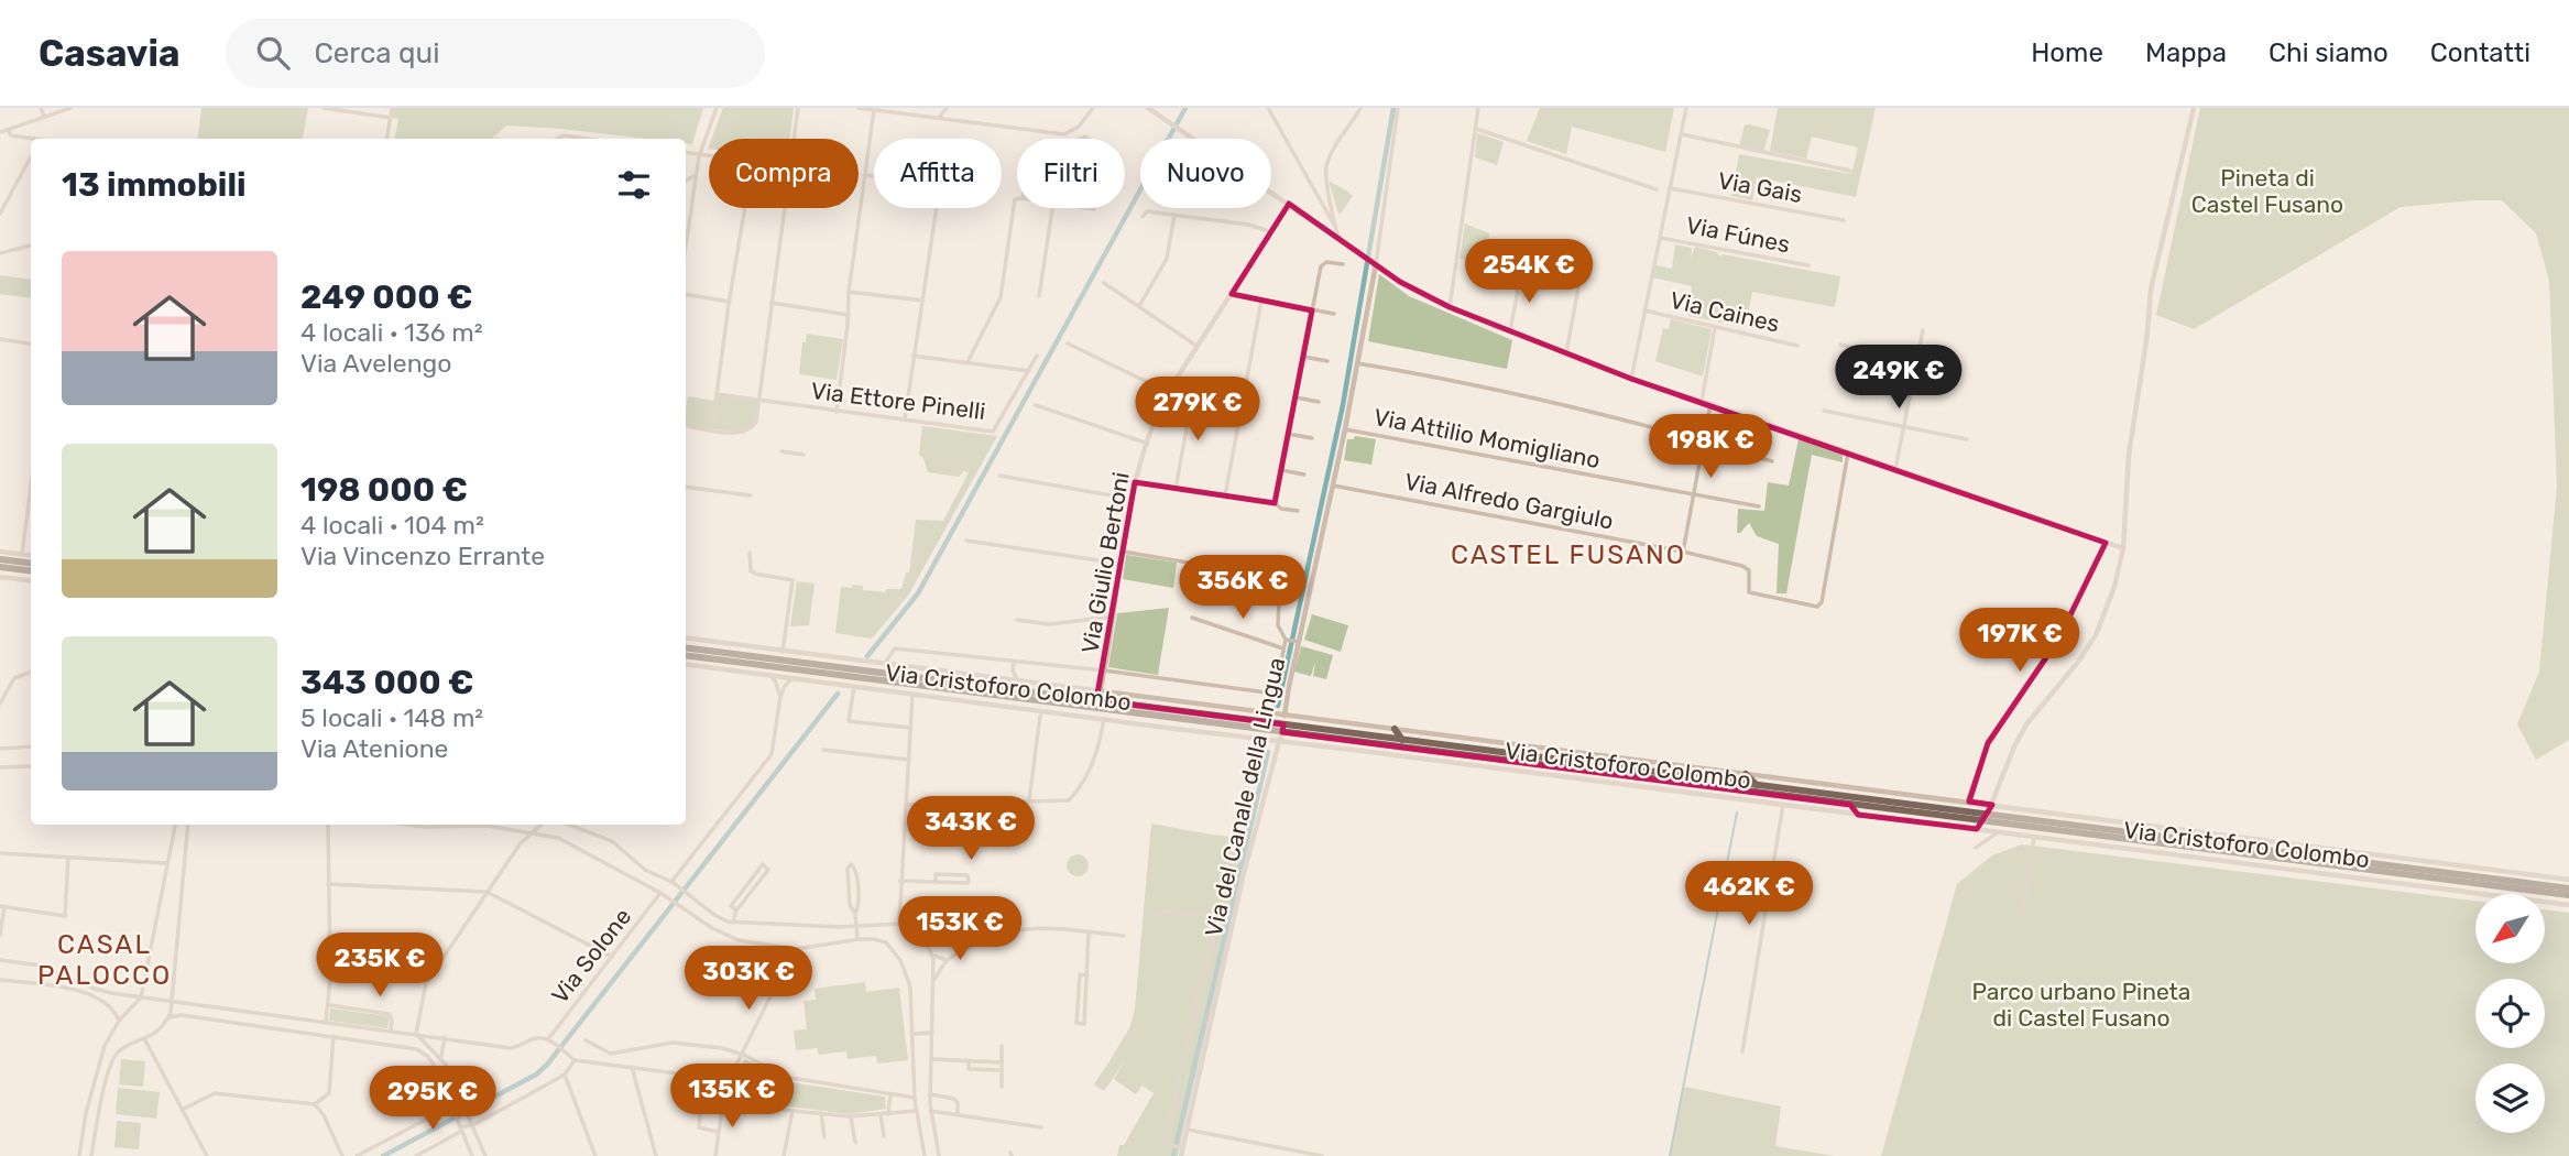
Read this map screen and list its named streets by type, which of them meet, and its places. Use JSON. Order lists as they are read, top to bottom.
{
  "streets": {
    "main road": ["Via Cristoforo Colombo"],
    "street": [
      "Via Gais",
      "Via Fúnes",
      "Via Caines",
      "Via Ettore Pinelli",
      "Via Attilio Momigliano",
      "Via Alfredo Gargiulo",
      "Via Giulio Bertoni",
      "Via del Canale della Lingua",
      "Via Solone"
    ]
  },
  "crossings": [
    ["Via Attilio Momigliano", "Via del Canale della Lingua"],
    ["Via Alfredo Gargiulo", "Via del Canale della Lingua"],
    ["Via Giulio Bertoni", "Via Cristoforo Colombo"],
    ["Via Cristoforo Colombo", "Via del Canale della Lingua"]
  ],
  "districts": ["CASTEL FUSANO", "CASAL PALOCCO"],
  "parks": ["Pineta di Castel Fusano", "Parco urbano Pineta di Castel Fusano"],
  "north": "bottom left",
  "page": {
    "header": "Casavia",
    "search": "Cerca qui",
    "nav": [
      "Home",
      "Mappa",
      "Chi siamo",
      "Contatti"
    ],
    "chip": [
      "Compra",
      "Affitta",
      "Filtri",
      "Nuovo"
    ],
    "heading": "13 immobili",
    "list": [
      {
        "name": "249 000 €",
        "note": "4 locali · 136 m² · Via Avelengo"
      },
      {
        "name": "198 000 €",
        "note": "4 locali · 104 m² · Via Vincenzo Errante"
      },
      {
        "name": "343 000 €",
        "note": "5 locali · 148 m² · Via Atenione"
      }
    ],
    "price": [
      "254K €",
      "249K €",
      "279K €",
      "198K €",
      "356K €",
      "197K €",
      "343K €",
      "462K €",
      "153K €",
      "235K €",
      "303K €",
      "135K €",
      "295K €"
    ]
  }
}
